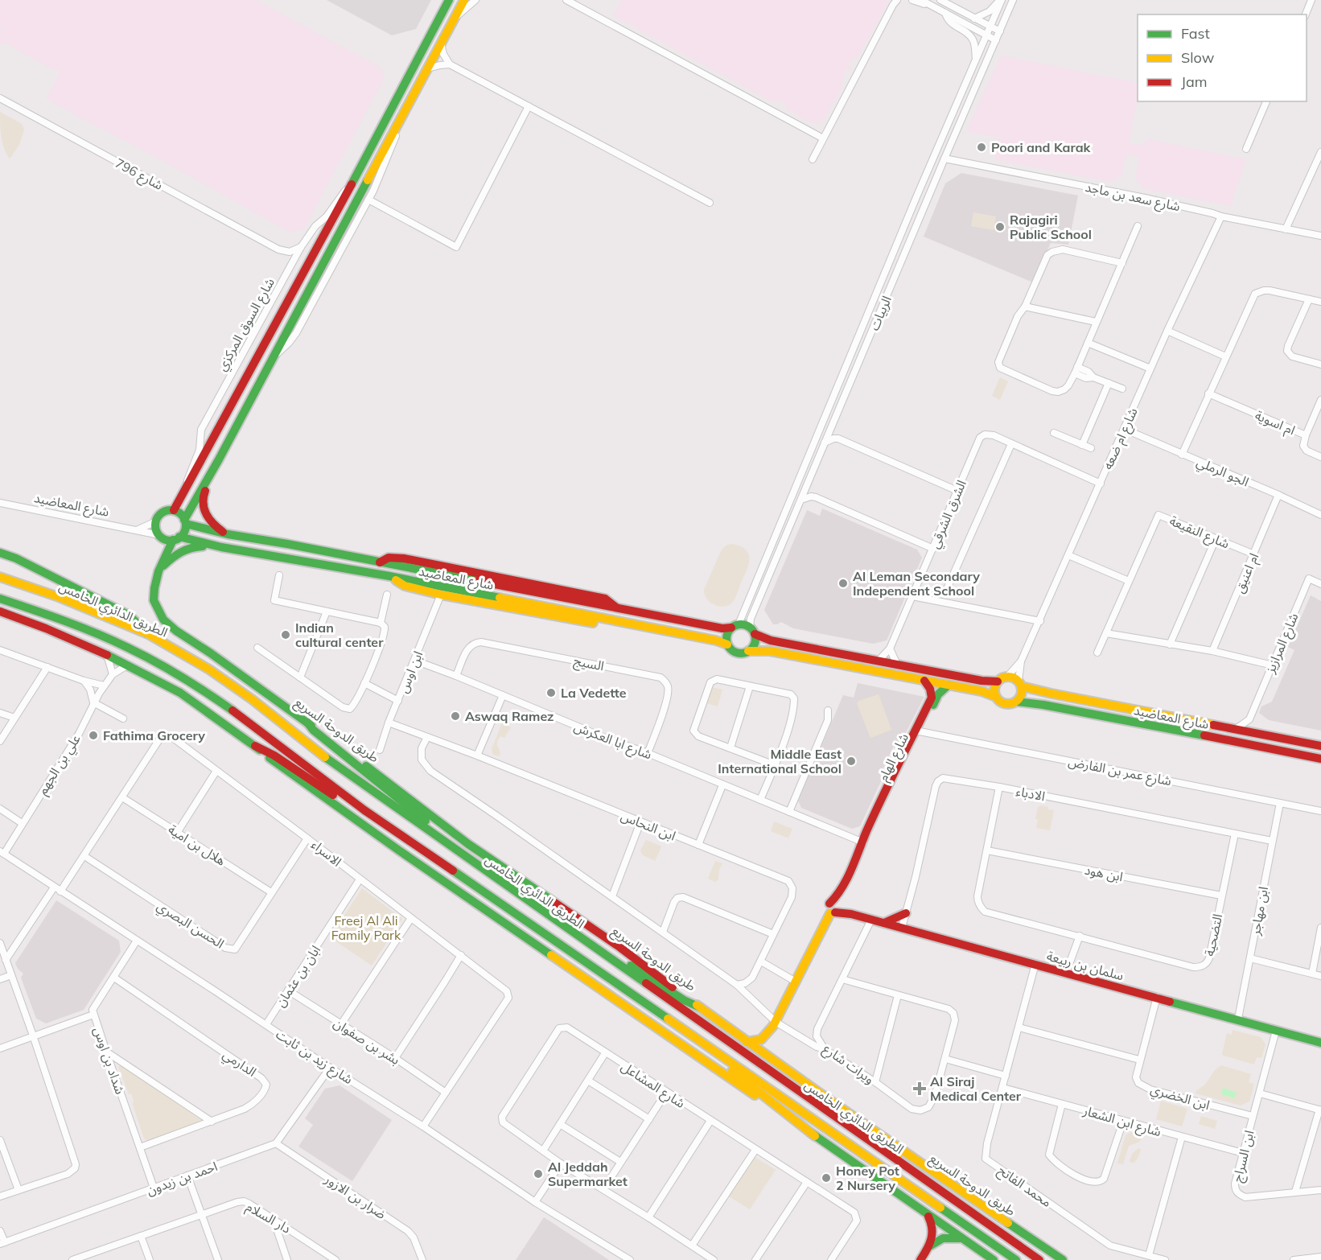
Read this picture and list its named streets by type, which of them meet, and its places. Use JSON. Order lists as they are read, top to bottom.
{
  "streets": {
    "main road": [
      "شارع السوق المركزي",
      "شارع المعاضيد",
      "الطريق الدائري الخامس",
      "طريق الدوحة السريع",
      "شارع الهام",
      "سلمان بن ربيعة"
    ],
    "street": [
      "شارع 796",
      "شارع سعد بن ماجد",
      "الربيات",
      "ام اسوية",
      "شارع ام ضعه",
      "الجو الرملي",
      "الشرق الشرقي",
      "شارع النقيعة",
      "ام اعنيق",
      "شارع المرازيز",
      "السيج",
      "ابن اوس",
      "شارع ابا العكرش",
      "علي بن الجهم",
      "شارع عمر بن الفارض",
      "الادباء",
      "ابن النحاس",
      "هلال بن امية",
      "الاسراء",
      "ابن هود",
      "ابن مهاجر",
      "الحسن البصري",
      "التضحية",
      "ابان بن عثمان",
      "بشر بن صفوان",
      "شارع زيد بن ثابت",
      "شداد بن اوس",
      "الدارمي",
      "ويرات شارع",
      "شارع المشاعل",
      "ابن الخضري",
      "شارع ابن الشعار",
      "ابن السراج",
      "احمد بن زيدون",
      "محمد الفاتح",
      "ضرار بن الازور",
      "دار السلام"
    ]
  },
  "crossings": [
    ["شارع 796", "شارع السوق المركزي"],
    ["شارع سعد بن ماجد", "الربيات"],
    ["شارع سعد بن ماجد", "شارع ام ضعه"],
    ["الربيات", "شارع المعاضيد"],
    ["شارع السوق المركزي", "شارع المعاضيد"],
    ["شارع السوق المركزي", "طريق الدوحة السريع"],
    ["شارع ام ضعه", "الجو الرملي"],
    ["شارع ام ضعه", "شارع المعاضيد"],
    ["الجو الرملي", "ام اعنيق"],
    ["شارع المعاضيد", "طريق الدوحة السريع"],
    ["شارع النقيعة", "ام اعنيق"],
    ["السيج", "شارع ابا العكرش"],
    ["ابن اوس", "شارع ابا العكرش"],
    ["ابن اوس", "ابن النحاس"],
    ["شارع ابا العكرش", "شارع الهام"],
    ["شارع الهام", "شارع عمر بن الفارض"],
    ["شارع الهام", "سلمان بن ربيعة"],
    ["علي بن الجهم", "شارع زيد بن ثابت"],
    ["شارع عمر بن الفارض", "ابن مهاجر"],
    ["الادباء", "ابن مهاجر"],
    ["الادباء", "التضحية"],
    ["الادباء", "سلمان بن ربيعة"],
    ["هلال بن امية", "الاسراء"],
    ["هلال بن امية", "الحسن البصري"],
    ["الاسراء", "الحسن البصري"],
    ["الاسراء", "ابان بن عثمان"],
    ["الاسراء", "بشر بن صفوان"],
    ["الاسراء", "شارع زيد بن ثابت"],
    ["ابن هود", "التضحية"],
    ["ابن مهاجر", "سلمان بن ربيعة"],
    ["سلمان بن ربيعة", "ويرات شارع"],
    ["سلمان بن ربيعة", "ابن الخضري"],
    ["سلمان بن ربيعة", "ابن السراج"],
    ["سلمان بن ربيعة", "محمد الفاتح"],
    ["ابان بن عثمان", "بشر بن صفوان"],
    ["ابان بن عثمان", "شارع زيد بن ثابت"],
    ["شارع زيد بن ثابت", "شداد بن اوس"],
    ["شداد بن اوس", "الدارمي"],
    ["شداد بن اوس", "احمد بن زيدون"],
    ["ابن الخضري", "ابن السراج"],
    ["شارع ابن الشعار", "ابن السراج"],
    ["شارع ابن الشعار", "محمد الفاتح"],
    ["احمد بن زيدون", "ضرار بن الازور"]
  ],
  "parks": ["Freej Al Ali Family Park"],
  "places": {
    "other": [
      "Poori and Karak",
      "Rajagiri Public School",
      "Al Leman Secondary Independent School",
      "Indian cultural center",
      "La Vedette",
      "Aswaq Ramez",
      "Fathima Grocery",
      "Middle East International School",
      "Al Jeddah Supermarket",
      "Honey Pot 2 Nursery"
    ],
    "health": ["Al Siraj Medical Center"]
  },
  "legend": ["Fast", "Slow", "Jam"]
}
